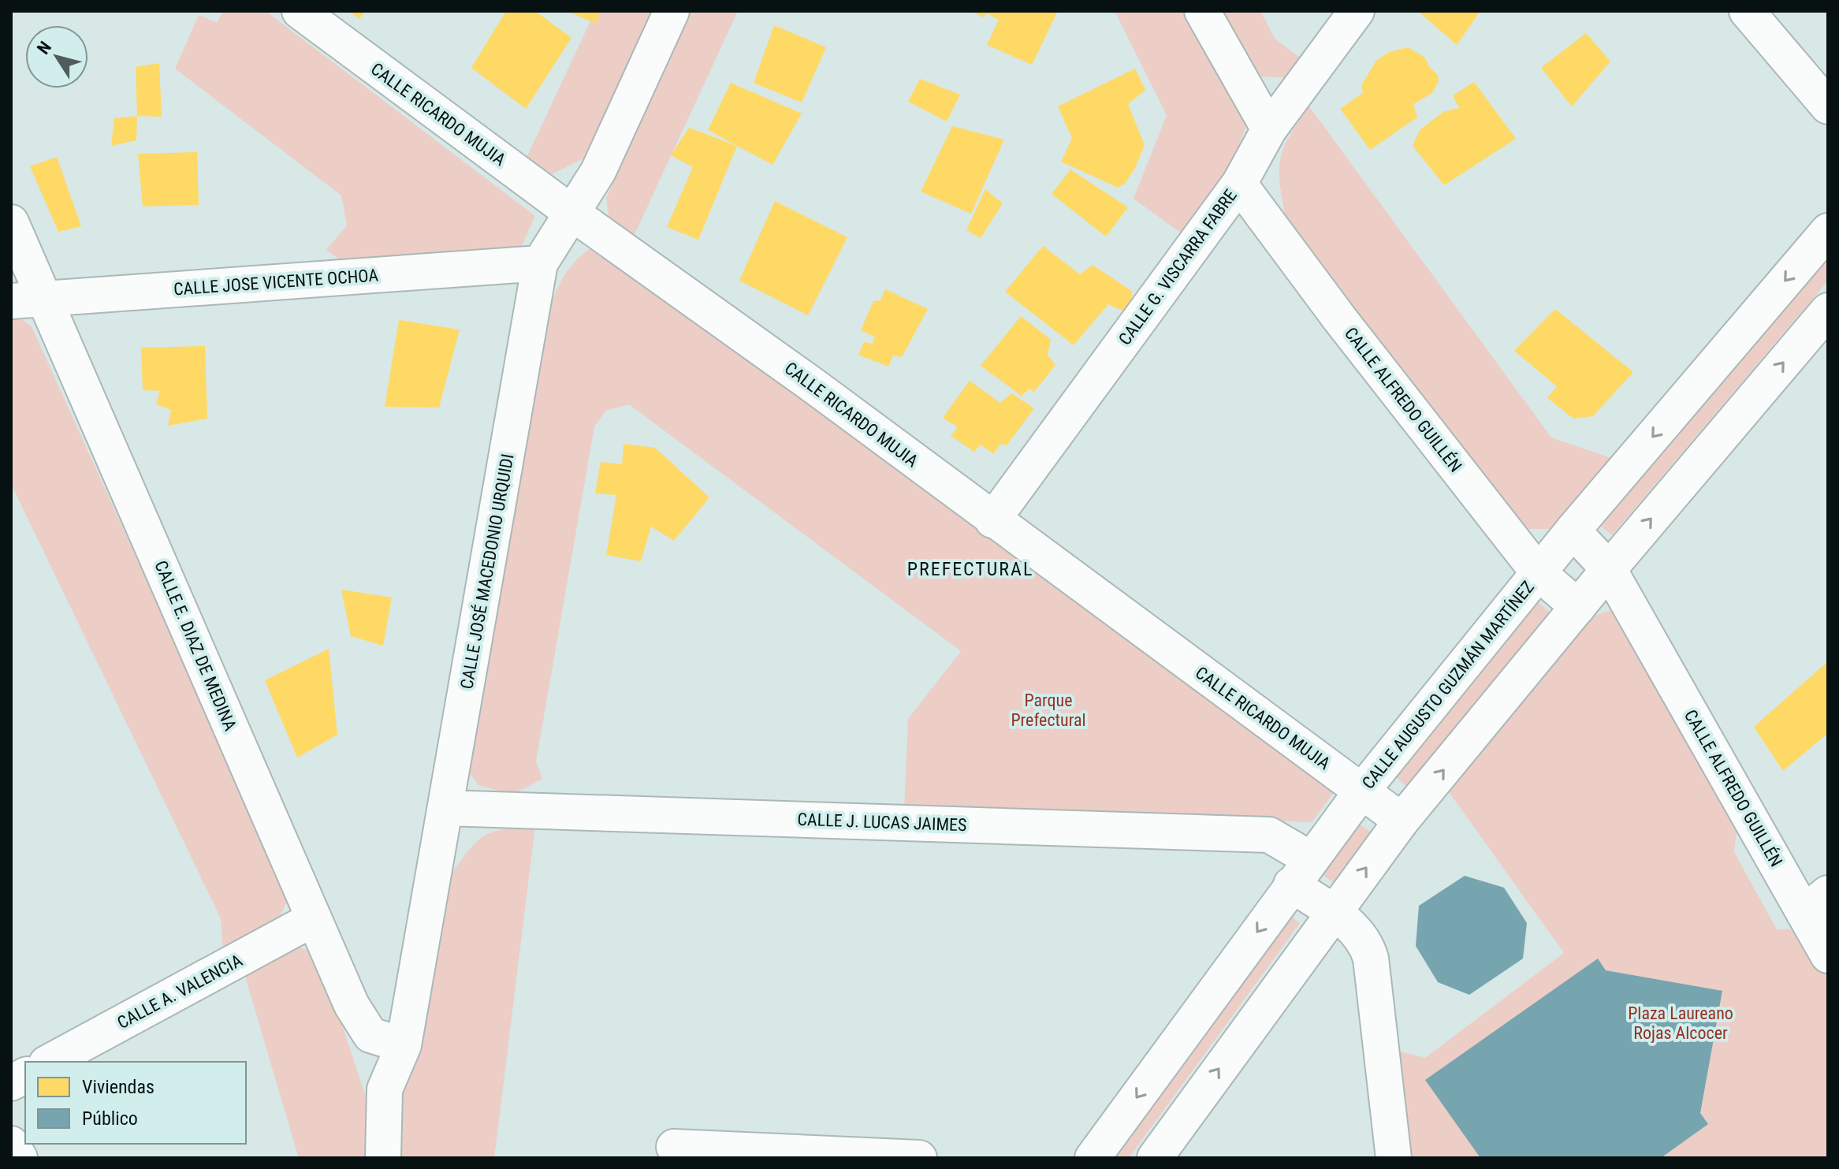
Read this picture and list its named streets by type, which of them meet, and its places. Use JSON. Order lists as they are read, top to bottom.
{
  "streets": {
    "street": [
      "CALLE RICARDO MUJIA",
      "CALLE G. VISCARRA FABRE",
      "CALLE JOSE VICENTE OCHOA",
      "CALLE ALFREDO GUILLÉN",
      "CALLE JOSÉ MACEDONIO URQUIDI",
      "CALLE E. DIAZ DE MEDINA",
      "CALLE AUGUSTO GUZMÁN MARTÍNEZ",
      "CALLE J. LUCAS JAIMES",
      "CALLE A. VALENCIA"
    ]
  },
  "crossings": [
    ["CALLE RICARDO MUJIA", "CALLE G. VISCARRA FABRE"],
    ["CALLE RICARDO MUJIA", "CALLE JOSÉ MACEDONIO URQUIDI"],
    ["CALLE RICARDO MUJIA", "CALLE AUGUSTO GUZMÁN MARTÍNEZ"],
    ["CALLE G. VISCARRA FABRE", "CALLE ALFREDO GUILLÉN"],
    ["CALLE JOSE VICENTE OCHOA", "CALLE JOSÉ MACEDONIO URQUIDI"],
    ["CALLE JOSE VICENTE OCHOA", "CALLE E. DIAZ DE MEDINA"],
    ["CALLE ALFREDO GUILLÉN", "CALLE AUGUSTO GUZMÁN MARTÍNEZ"],
    ["CALLE JOSÉ MACEDONIO URQUIDI", "CALLE E. DIAZ DE MEDINA"],
    ["CALLE JOSÉ MACEDONIO URQUIDI", "CALLE J. LUCAS JAIMES"],
    ["CALLE E. DIAZ DE MEDINA", "CALLE A. VALENCIA"],
    ["CALLE AUGUSTO GUZMÁN MARTÍNEZ", "CALLE J. LUCAS JAIMES"]
  ],
  "districts": ["PREFECTURAL"],
  "parks": ["Parque Prefectural", "Plaza Laureano Rojas Alcocer"],
  "legend": ["Viviendas", "Público"],
  "north": "top left"
}
